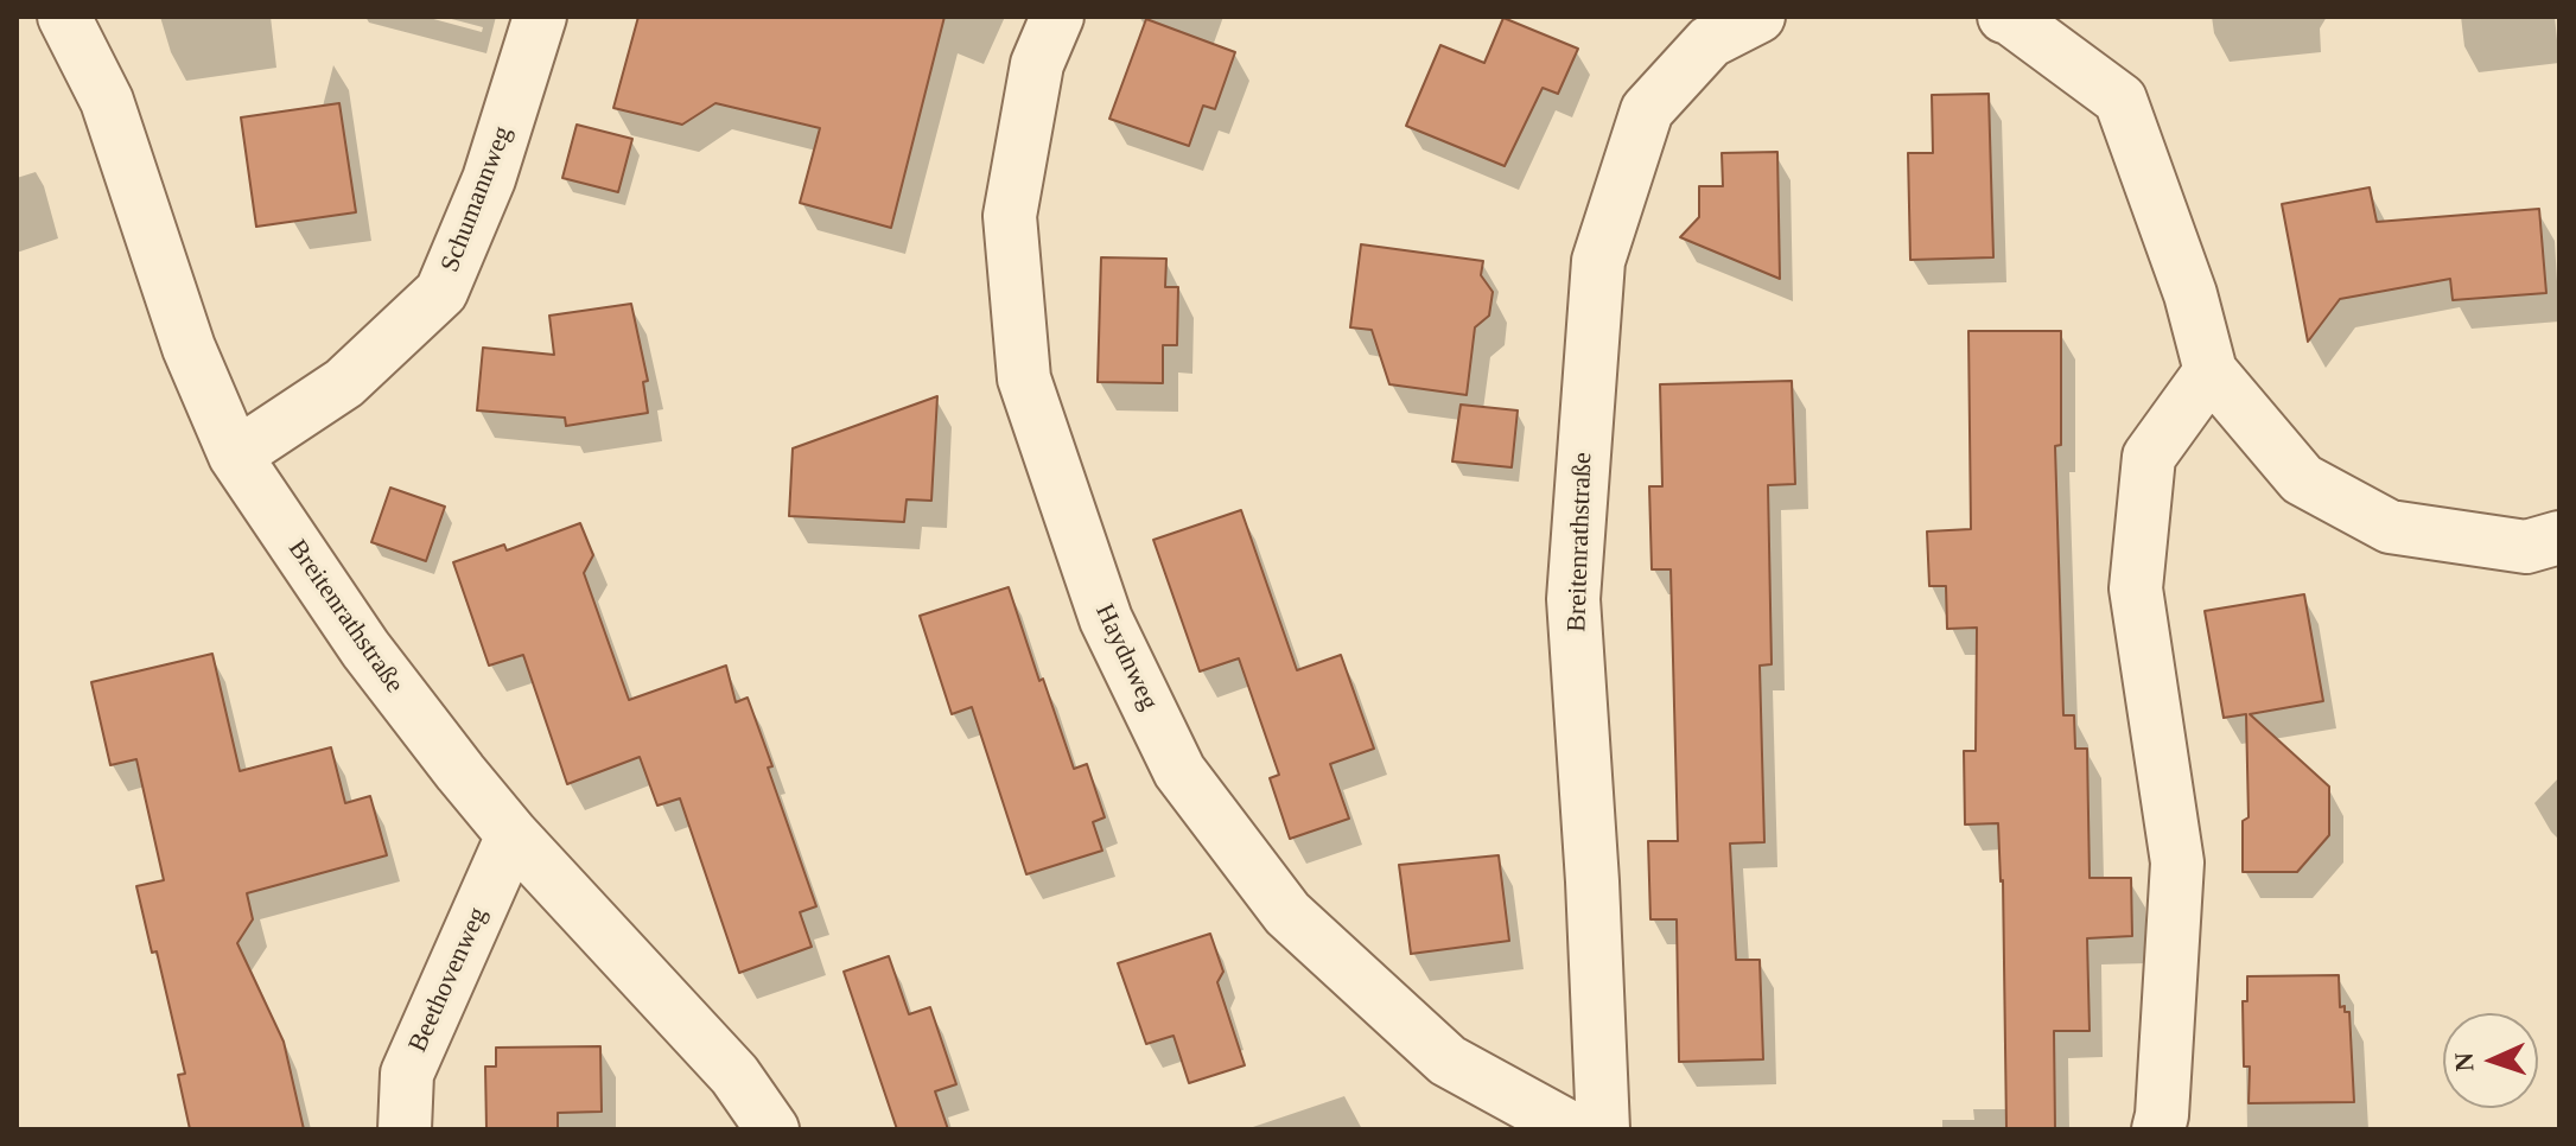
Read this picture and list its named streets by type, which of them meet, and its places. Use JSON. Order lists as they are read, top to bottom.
{
  "streets": {
    "street": [
      "Schumannweg",
      "Breitenrathstraße",
      "Haydnweg",
      "Beethovenweg"
    ]
  },
  "crossings": [
    ["Schumannweg", "Breitenrathstraße"],
    ["Breitenrathstraße", "Beethovenweg"]
  ],
  "north": "left"
}
